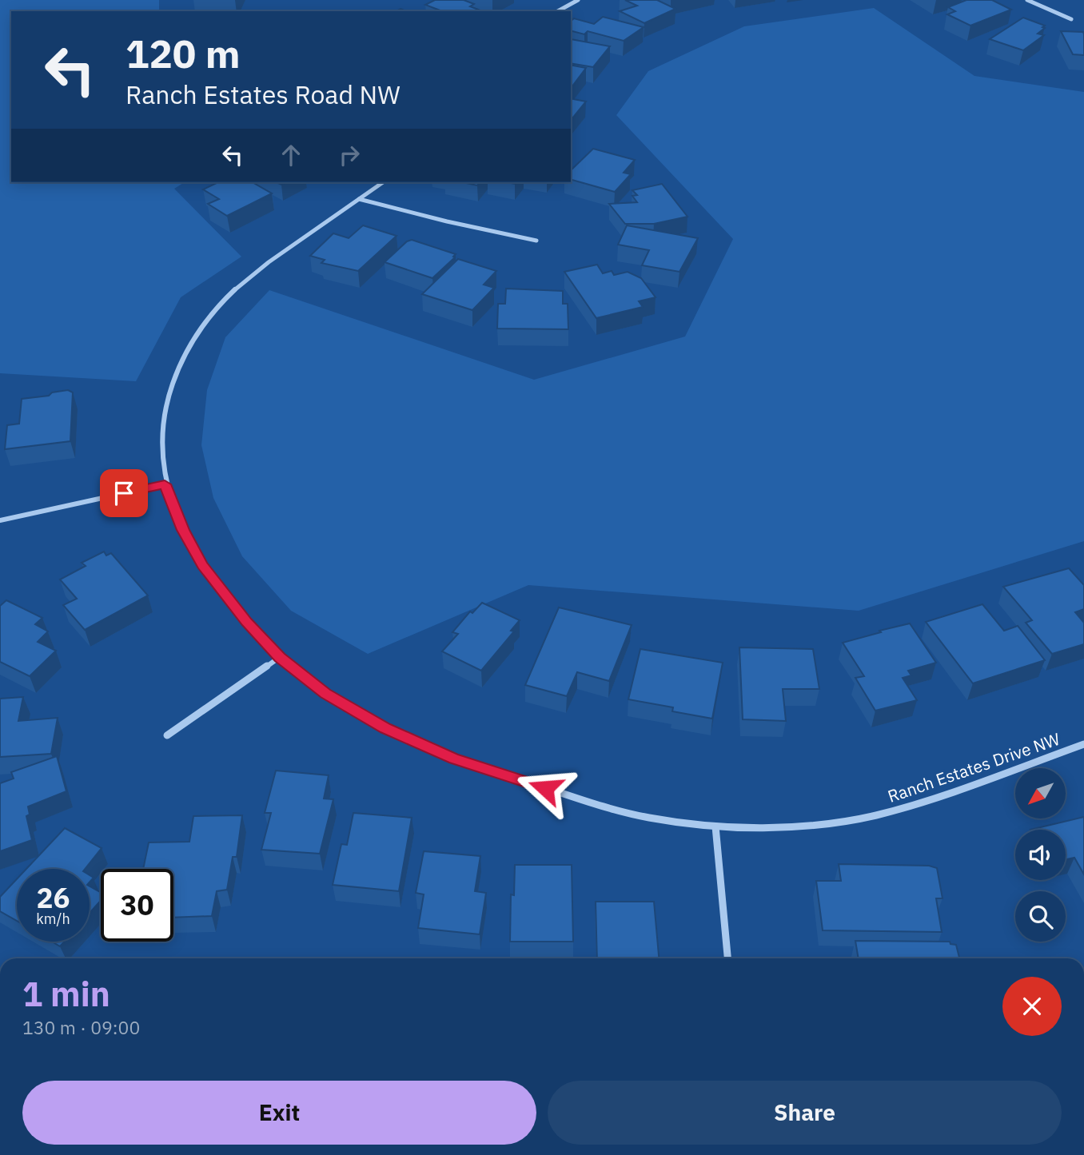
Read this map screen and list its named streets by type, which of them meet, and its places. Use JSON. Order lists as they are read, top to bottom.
{
  "streets": {
    "street": ["Ranch Estates Drive NW"]
  },
  "north": "bottom left",
  "page": {
    "turn": ["120 m", "Ranch Estates Road NW"],
    "speed": "26 km/h",
    "limit": "30",
    "heading": ["1 min", "130 m · 09:00"],
    "buttons": ["Exit", "Share"]
  }
}
